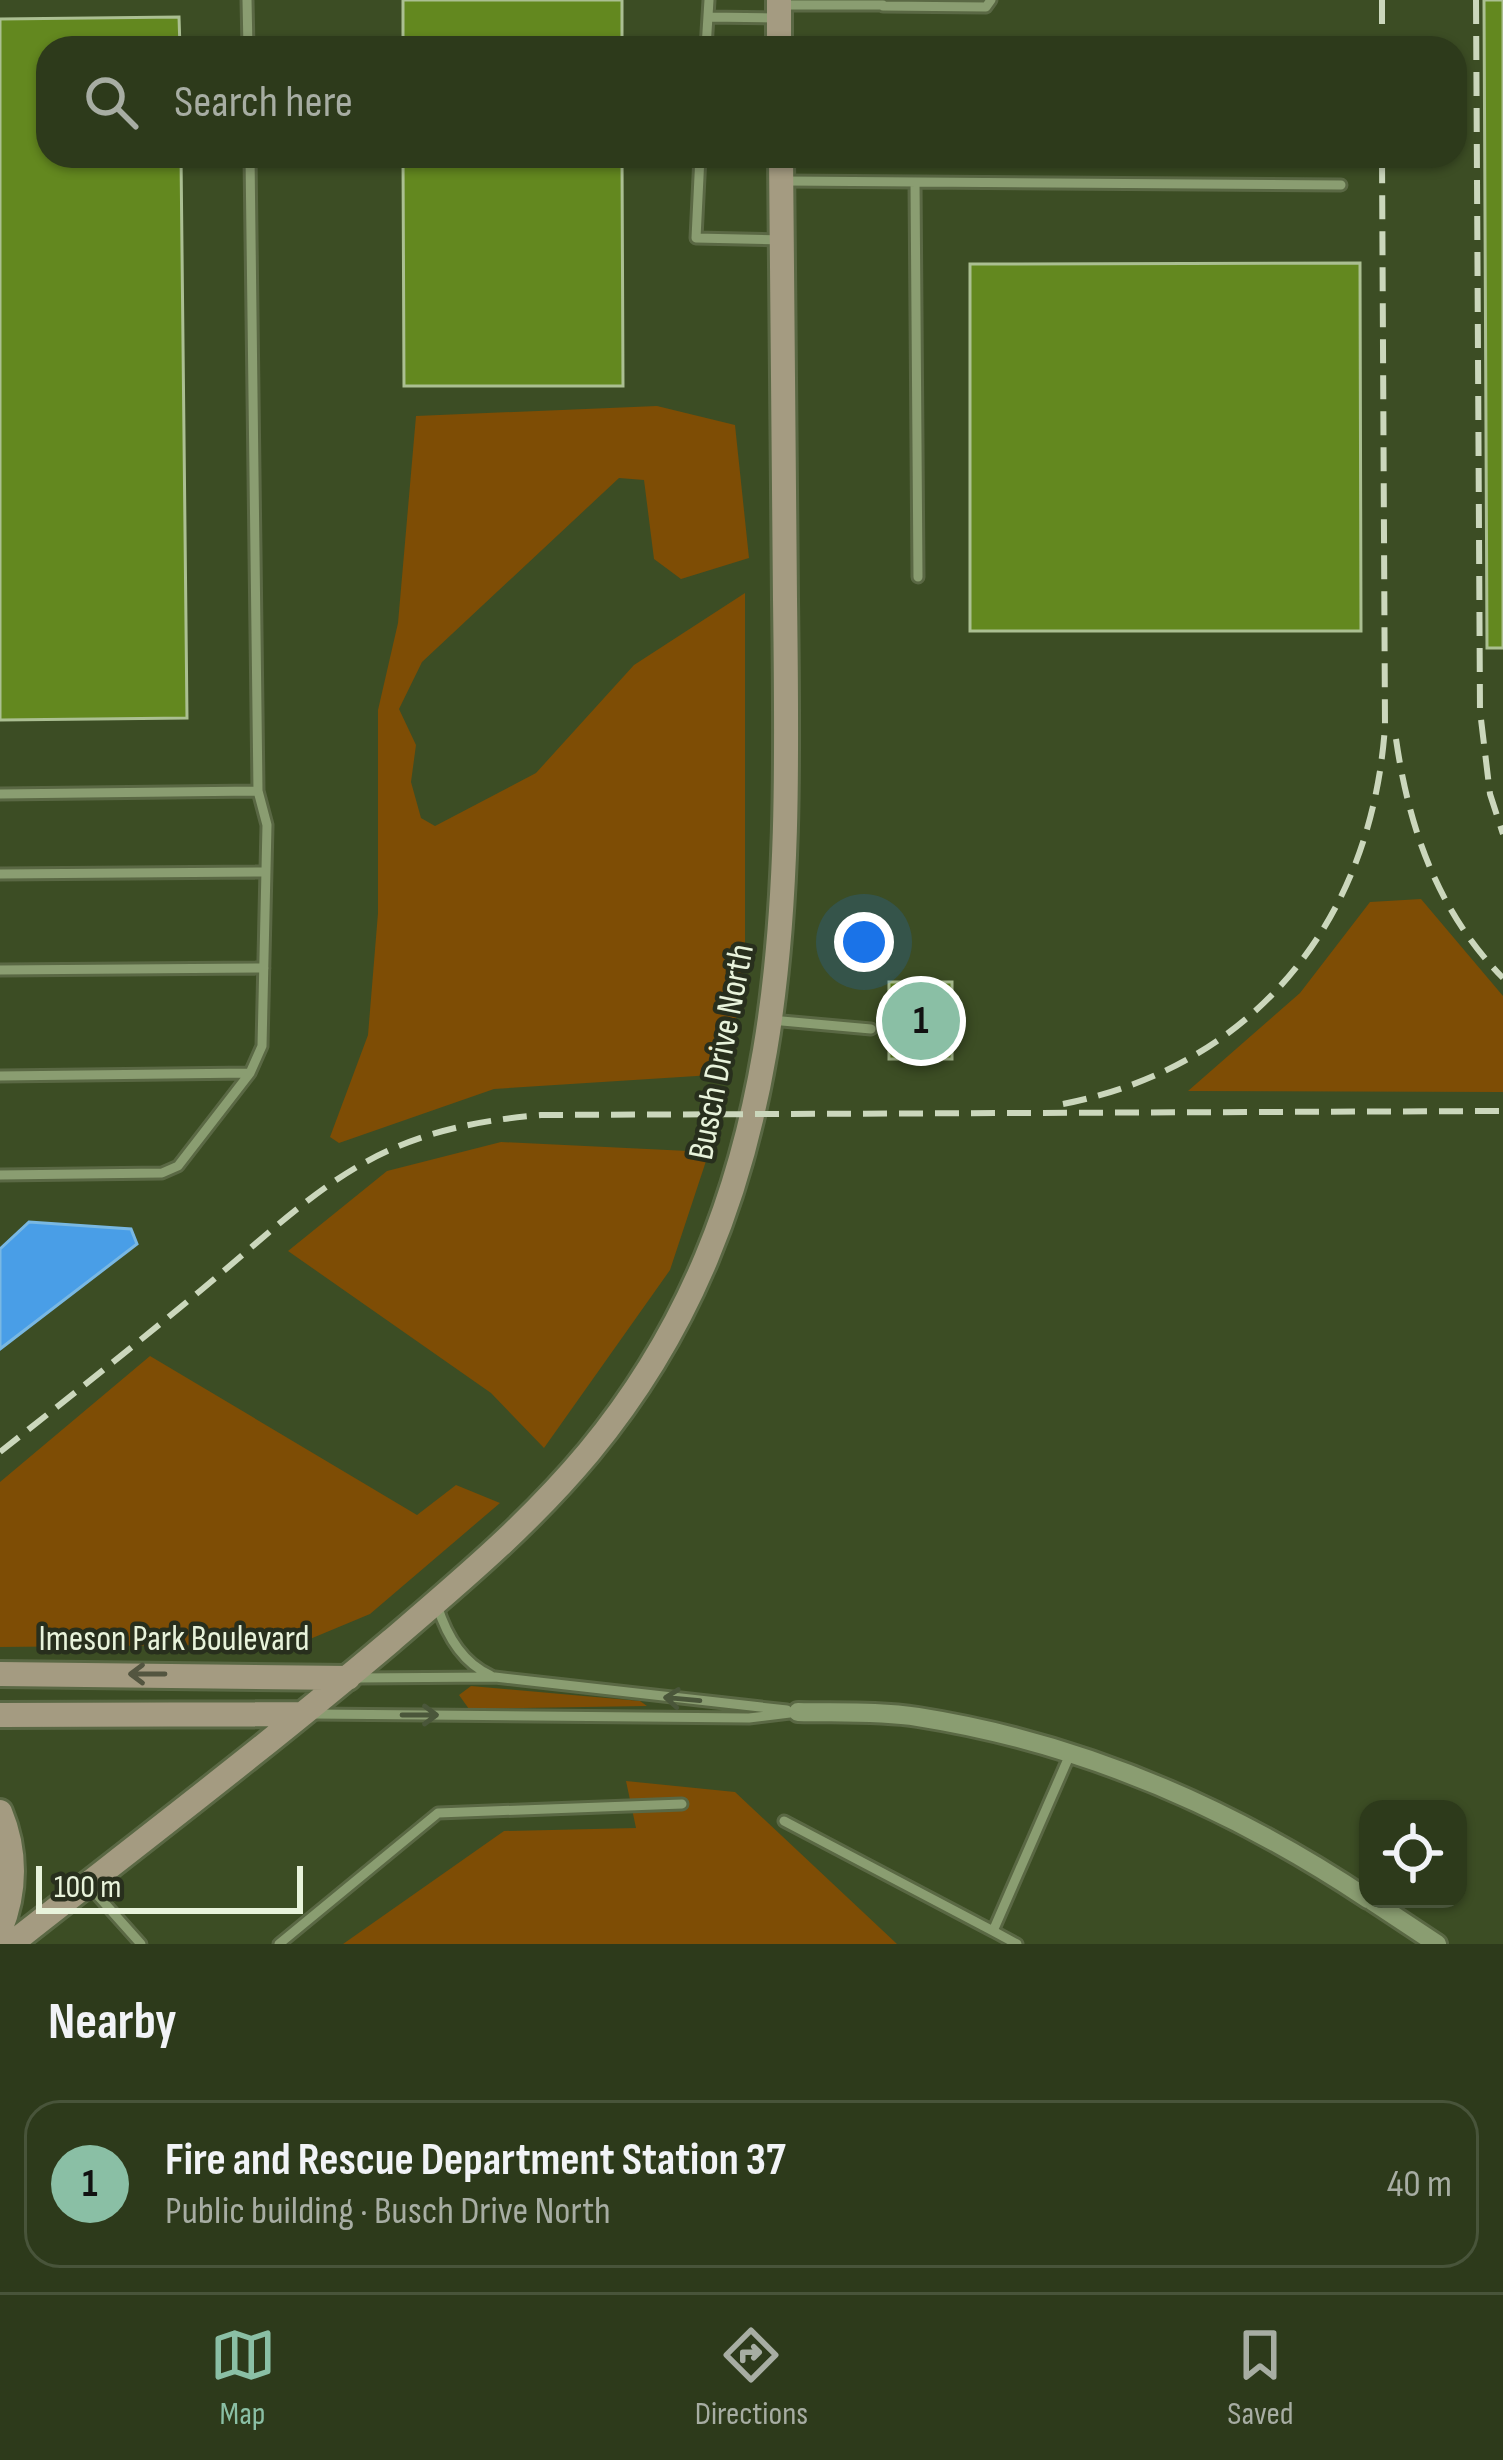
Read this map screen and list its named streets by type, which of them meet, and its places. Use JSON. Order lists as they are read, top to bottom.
{
  "streets": {
    "street": ["Busch Drive North", "Imeson Park Boulevard"]
  },
  "crossings": [
    ["Busch Drive North", "Imeson Park Boulevard"]
  ],
  "scale_bar": "100 m",
  "page": {
    "search": "Search here",
    "pins": "1",
    "scale": "100 m",
    "heading": "Nearby",
    "list": [
      {
        "mark": "1",
        "name": "Fire and Rescue Department Station 37",
        "note": "Public building · Busch Drive North",
        "value": "40 m"
      }
    ],
    "nav": ["Map", "Directions", "Saved"]
  }
}
